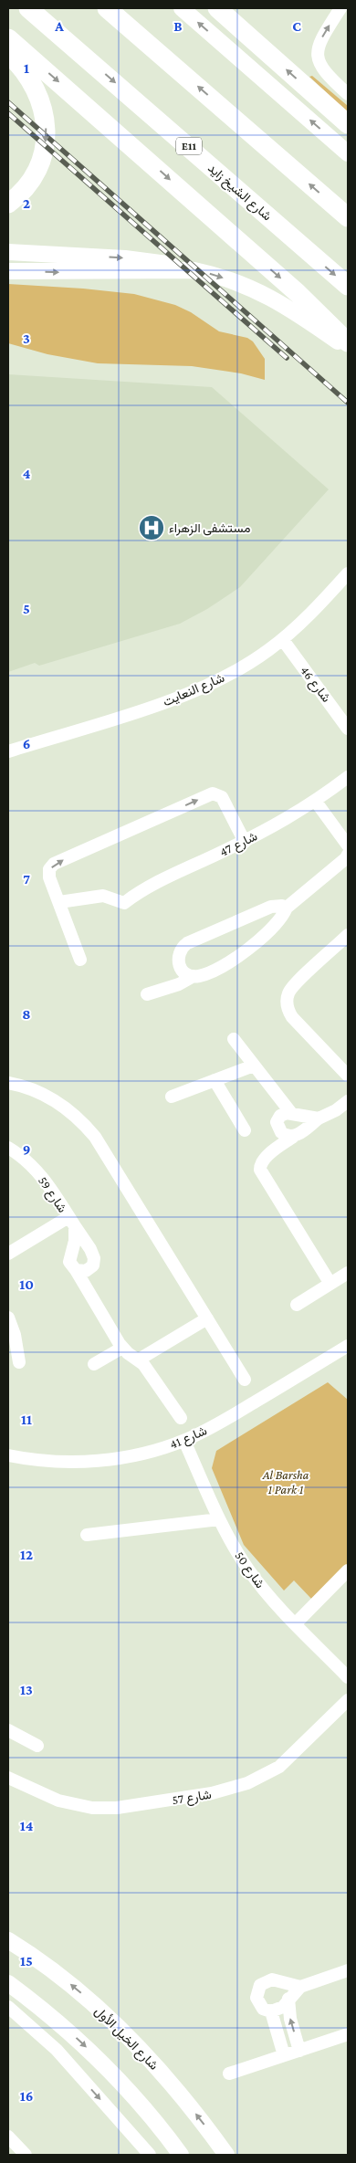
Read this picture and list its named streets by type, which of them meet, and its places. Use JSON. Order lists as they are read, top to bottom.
{
  "streets": {
    "highway": ["E11", "شارع الشيخ زايد"],
    "main road": ["شارع الخيل الأول"],
    "street": [
      "شارع 46",
      "شارع النعايت",
      "شارع 47",
      "شارع 59",
      "شارع 41",
      "شارع 50",
      "شارع 57"
    ]
  },
  "crossings": [
    ["شارع 46", "شارع النعايت"],
    ["شارع 41", "شارع 50"]
  ],
  "parks": ["Al Barsha 1 Park 1"],
  "places": {
    "hospital": ["مستشفى الزهراء"]
  },
  "grid": {
    "columns": ["A", "B", "C"],
    "rows": [
      "1",
      "2",
      "3",
      "4",
      "5",
      "6",
      "7",
      "8",
      "9",
      "10",
      "11",
      "12",
      "13",
      "14",
      "15",
      "16"
    ]
  }
}
